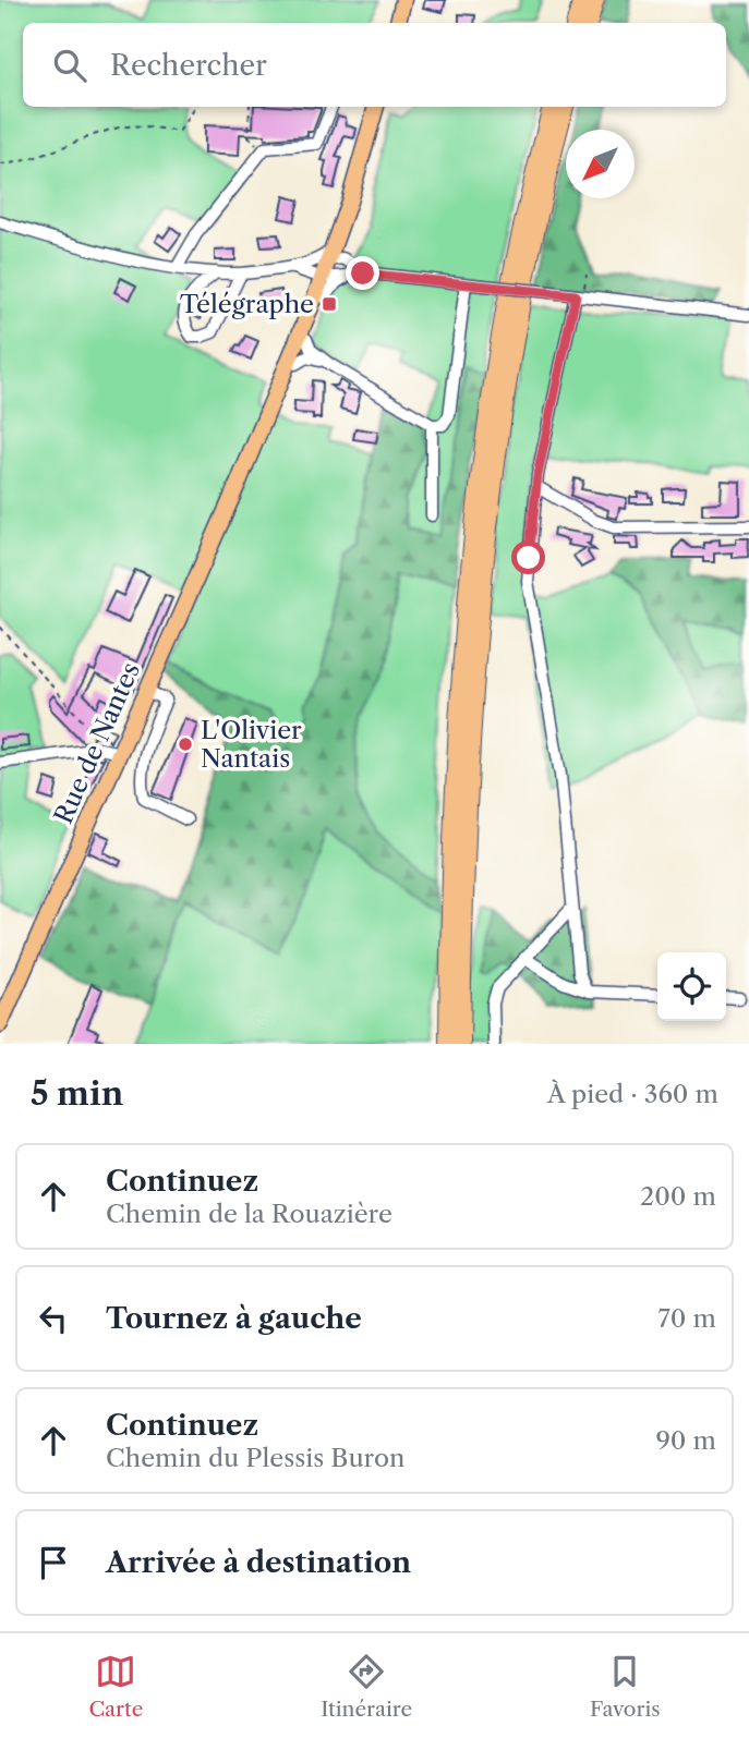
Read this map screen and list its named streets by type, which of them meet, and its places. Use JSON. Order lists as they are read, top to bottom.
{
  "streets": {
    "main road": ["Rue de Nantes"]
  },
  "places": {
    "transit": ["Télégraphe"],
    "other": ["L'Olivier Nantais"]
  },
  "north": "bottom left",
  "page": {
    "search": "Rechercher",
    "heading": ["5 min", "À pied · 360 m"],
    "list": [
      ["Continuez", "Chemin de la Rouazière", "200 m"],
      ["Tournez à gauche", "70 m"],
      ["Continuez", "Chemin du Plessis Buron", "90 m"],
      "Arrivée à destination"
    ],
    "nav": ["Carte", "Itinéraire", "Favoris"]
  }
}
